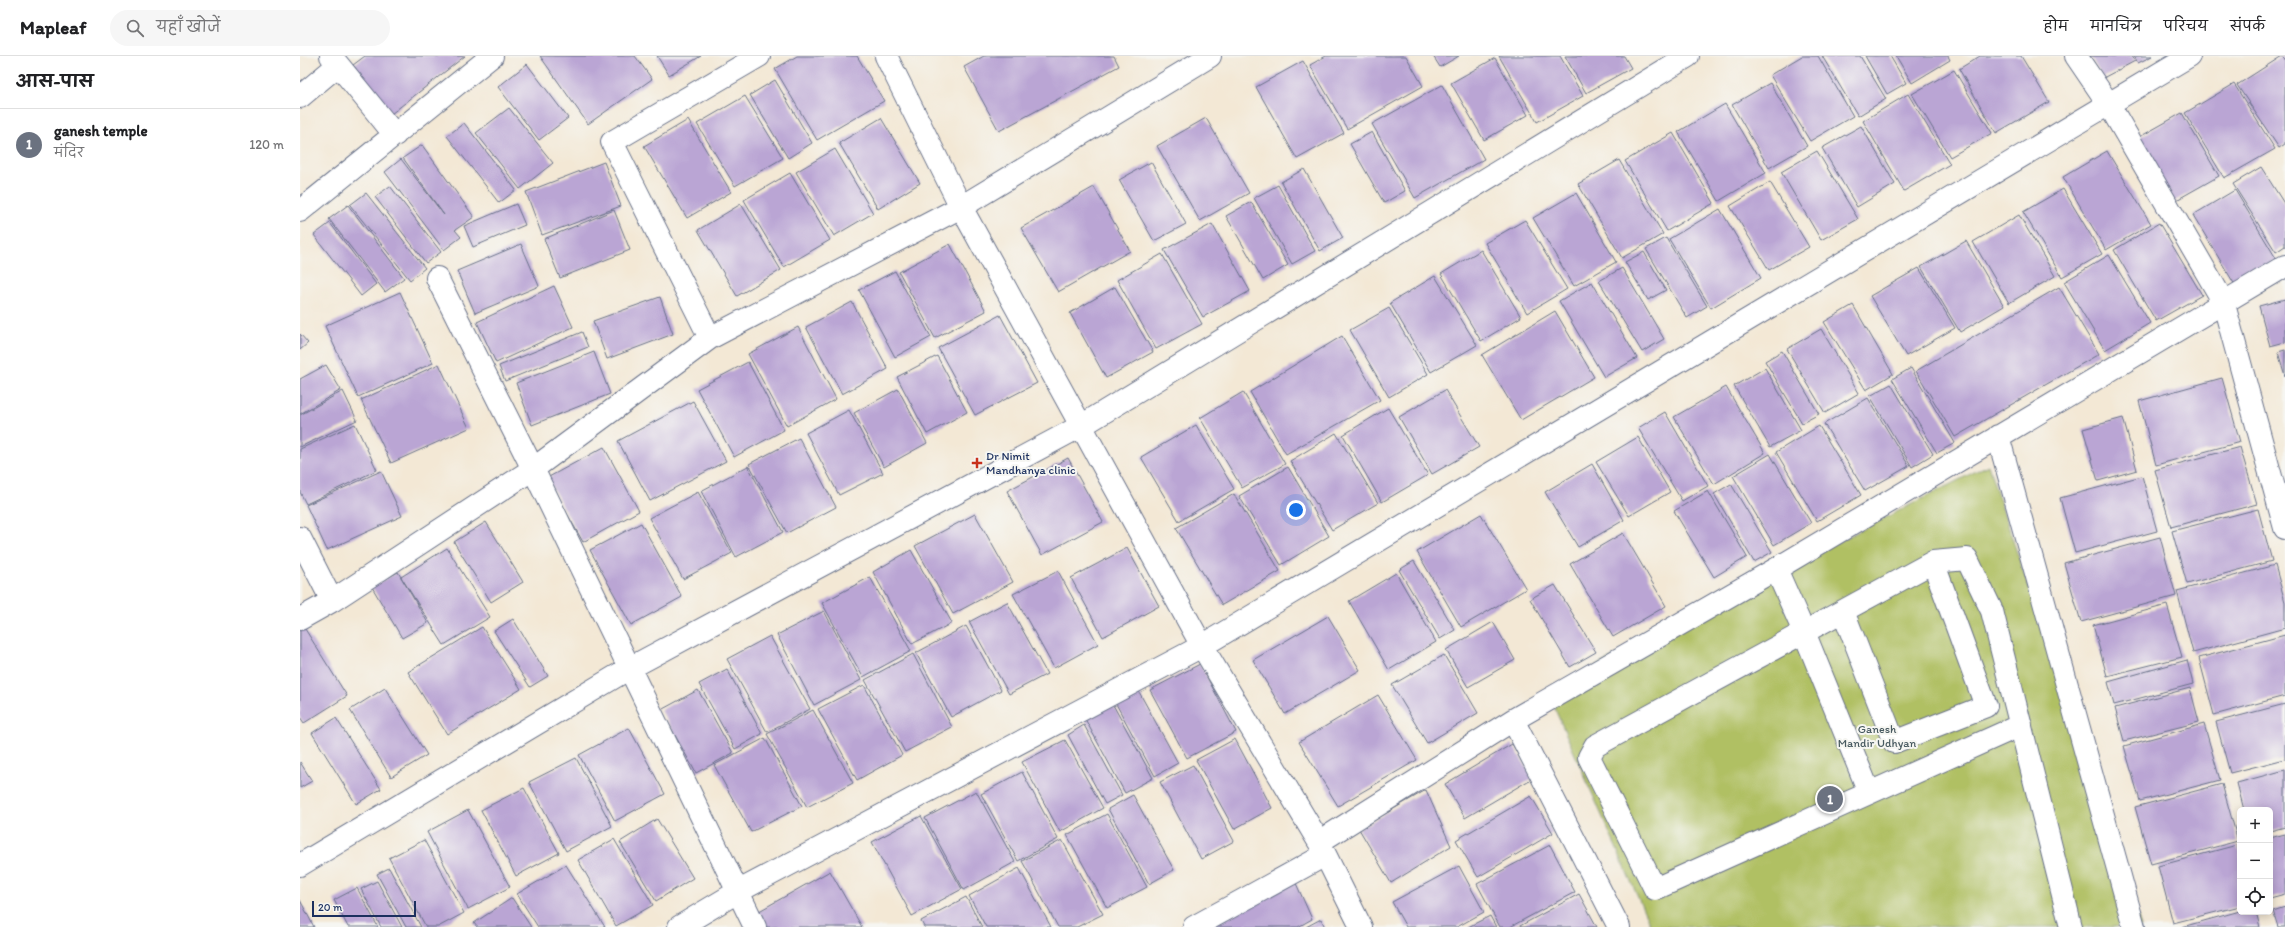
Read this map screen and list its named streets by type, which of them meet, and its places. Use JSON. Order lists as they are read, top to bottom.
{
  "parks": ["Ganesh Mandir Udhyan"],
  "places": {
    "health": ["Dr Nimit Mandhanya clinic"]
  },
  "scale_bar": "20 m",
  "page": {
    "header": "Mapleaf",
    "search": "यहाँ खोजें",
    "nav": [
      "होम",
      "मानचित्र",
      "परिचय",
      "संपर्क"
    ],
    "heading": "आस-पास",
    "list": [
      {
        "mark": "1",
        "name": "ganesh temple",
        "note": "मंदिर",
        "value": "120 m"
      }
    ],
    "pins": "1",
    "map_buttons": ["+", "−"],
    "scale": "20 m"
  }
}
